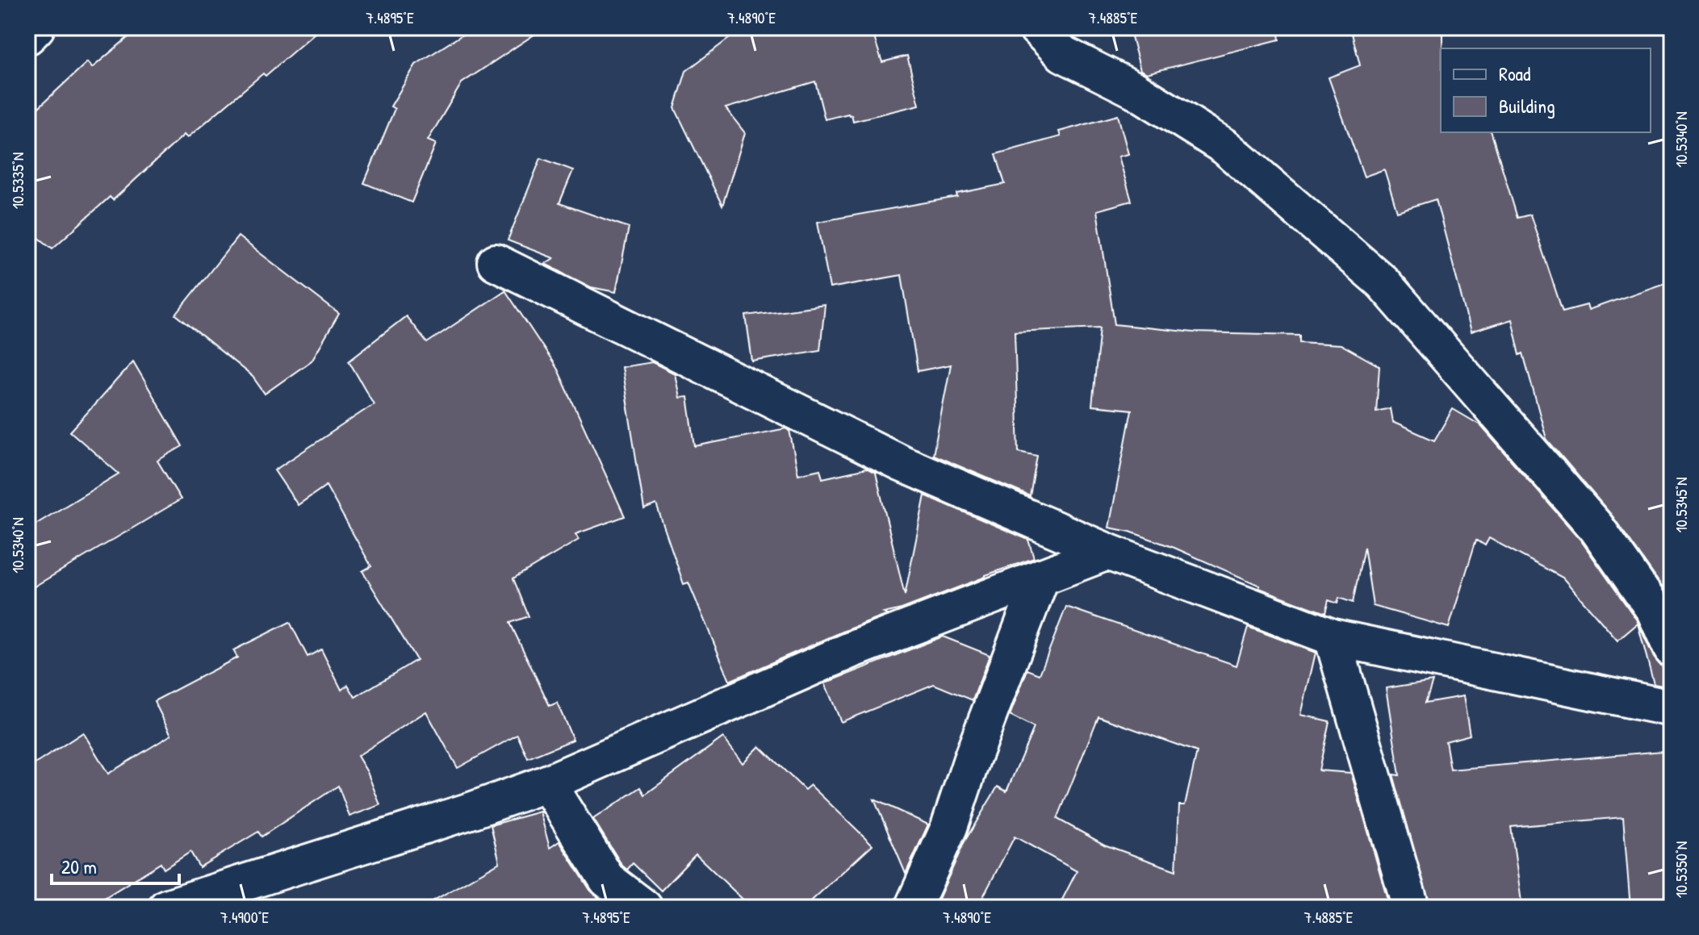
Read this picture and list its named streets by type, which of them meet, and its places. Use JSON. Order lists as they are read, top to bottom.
{
  "legend": ["Road", "Building"],
  "scale_bar": "20 m",
  "coordinates": [
    "7.4895°E",
    "7.4890°E",
    "7.4885°E",
    "10.5340°N",
    "10.5335°N",
    "10.5345°N",
    "10.5350°N",
    "7.4900°E"
  ]
}
